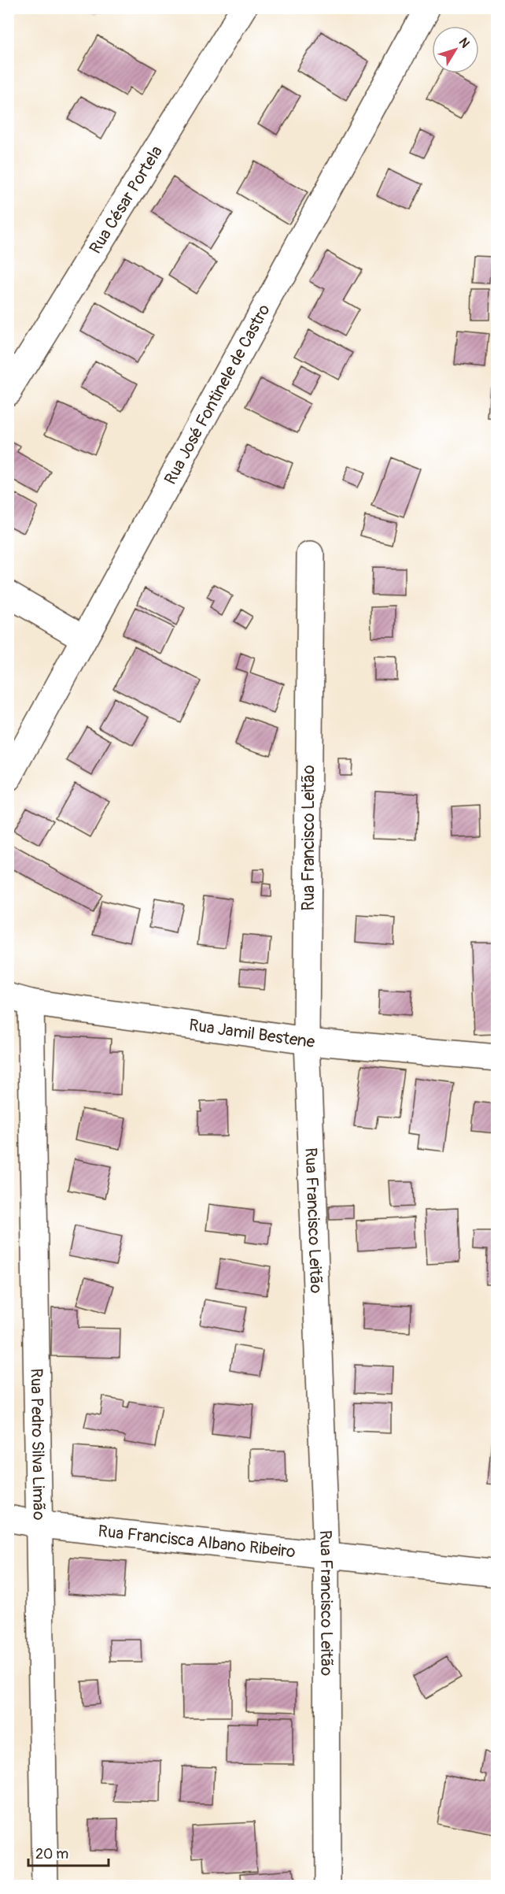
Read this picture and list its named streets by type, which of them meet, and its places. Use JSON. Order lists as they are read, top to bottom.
{
  "streets": {
    "street": [
      "Rua César Portela",
      "Rua José Fontinele de Castro",
      "Rua Francisco Leitão",
      "Rua Jamil Bestene",
      "Rua Pedro Silva Limão",
      "Rua Francisca Albano Ribeiro"
    ]
  },
  "crossings": [
    ["Rua Francisco Leitão", "Rua Jamil Bestene"],
    ["Rua Francisco Leitão", "Rua Francisca Albano Ribeiro"],
    ["Rua Jamil Bestene", "Rua Pedro Silva Limão"],
    ["Rua Pedro Silva Limão", "Rua Francisca Albano Ribeiro"]
  ],
  "scale_bar": "20 m",
  "north": "top right"
}
